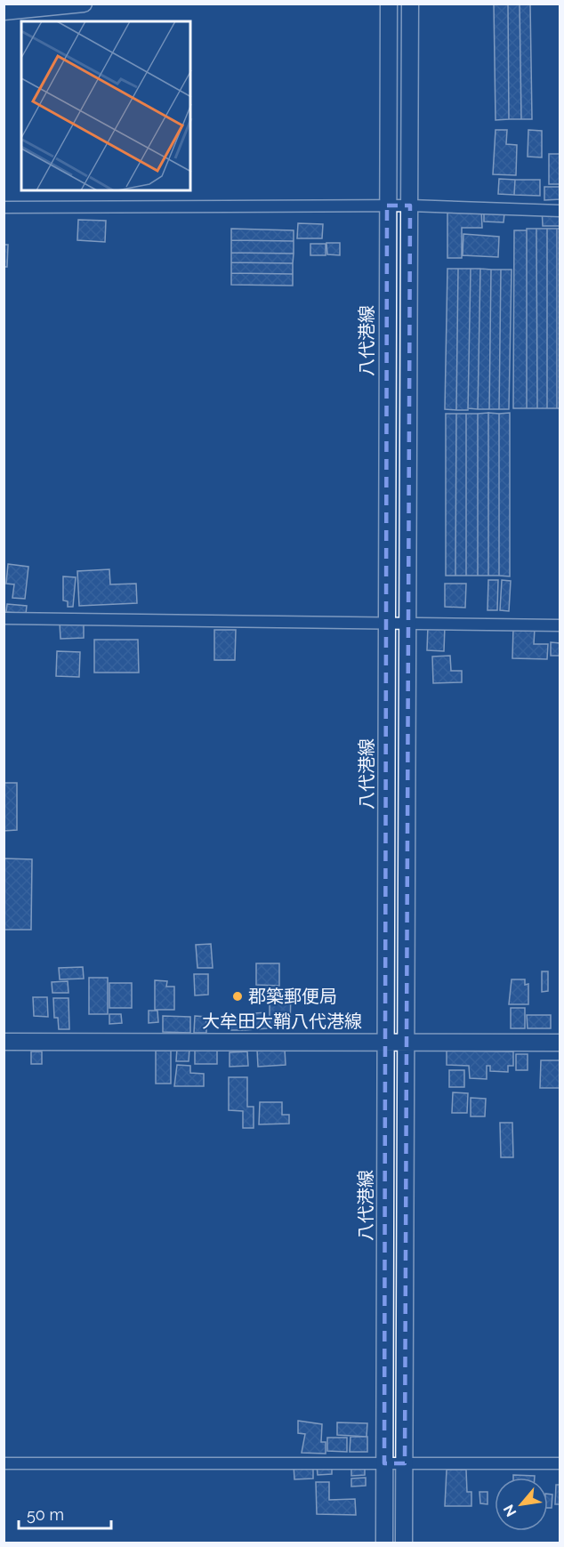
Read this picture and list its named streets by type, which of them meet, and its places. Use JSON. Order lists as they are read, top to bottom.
{
  "streets": {
    "main road": ["八代港線", "大牟田大鞘八代港線"]
  },
  "crossings": [
    ["八代港線", "大牟田大鞘八代港線"]
  ],
  "places": ["郡築郵便局"],
  "scale_bar": "50 m",
  "north": "bottom left"
}
